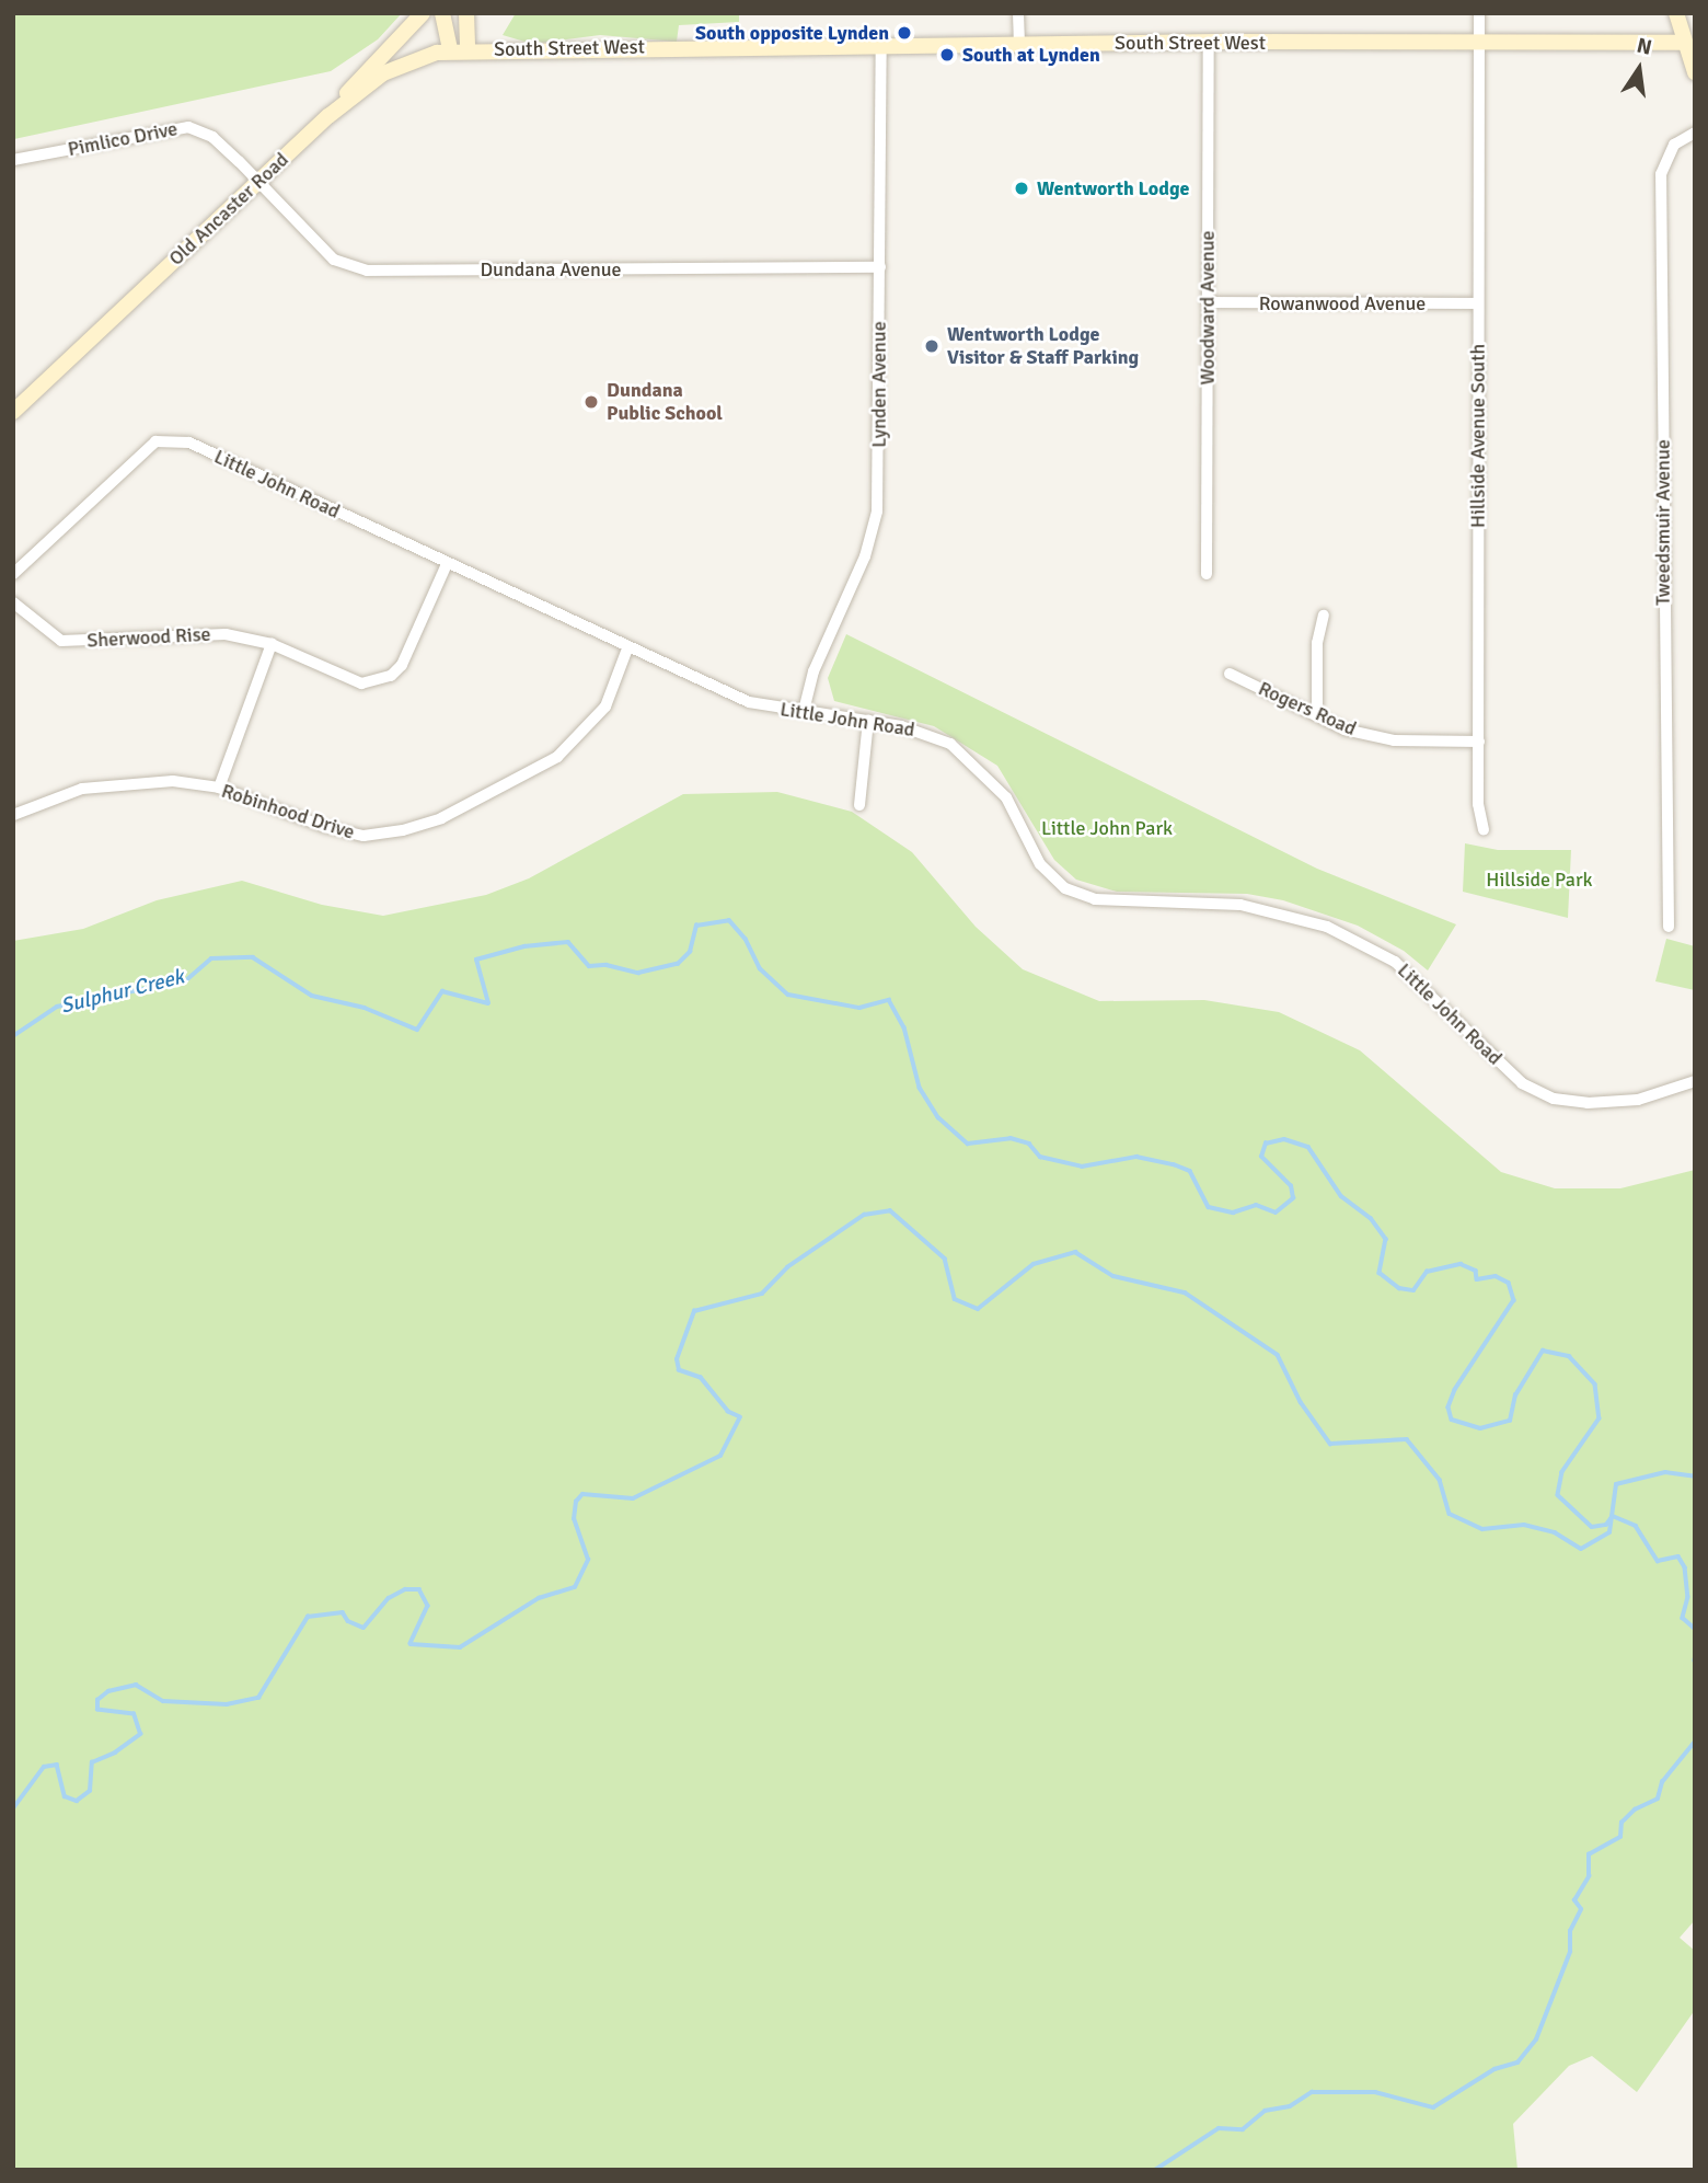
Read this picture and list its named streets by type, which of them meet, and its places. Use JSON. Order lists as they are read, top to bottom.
{
  "streets": {
    "street": [
      "South Street West",
      "Pimlico Drive",
      "Old Ancaster Road",
      "Dundana Avenue",
      "Rowanwood Avenue",
      "Woodward Avenue",
      "Lynden Avenue",
      "Hillside Avenue South",
      "Little John Road",
      "Tweedsmuir Avenue",
      "Sherwood Rise",
      "Rogers Road",
      "Robinhood Drive"
    ]
  },
  "crossings": [
    ["South Street West", "Old Ancaster Road"],
    ["South Street West", "Woodward Avenue"],
    ["South Street West", "Lynden Avenue"],
    ["South Street West", "Hillside Avenue South"],
    ["Pimlico Drive", "Old Ancaster Road"],
    ["Pimlico Drive", "Dundana Avenue"],
    ["Old Ancaster Road", "Dundana Avenue"],
    ["Dundana Avenue", "Lynden Avenue"],
    ["Rowanwood Avenue", "Woodward Avenue"],
    ["Rowanwood Avenue", "Hillside Avenue South"],
    ["Lynden Avenue", "Little John Road"],
    ["Hillside Avenue South", "Rogers Road"],
    ["Little John Road", "Sherwood Rise"],
    ["Little John Road", "Robinhood Drive"]
  ],
  "water": ["Sulphur Creek"],
  "parks": ["Little John Park", "Hillside Park"],
  "places": [
    "South opposite Lynden",
    "South at Lynden",
    "Wentworth Lodge",
    "Wentworth Lodge Visitor & Staff Parking",
    "Dundana Public School"
  ],
  "north": "top"
}
